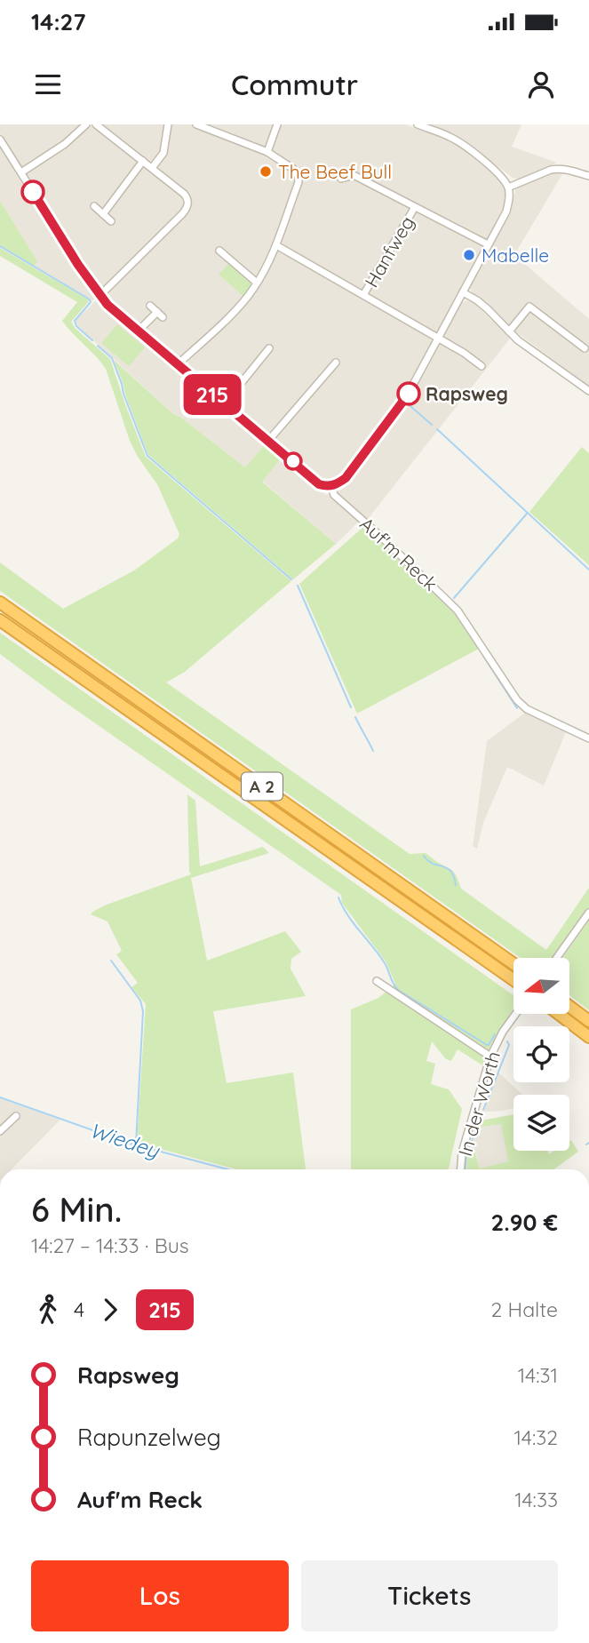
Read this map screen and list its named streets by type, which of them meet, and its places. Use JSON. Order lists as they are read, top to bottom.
{
  "streets": {
    "highway": ["A 2"],
    "street": ["Hanfweg", "Auf'm Reck", "In der Worth"]
  },
  "water": ["Wiedey"],
  "places": ["The Beef Bull", "Mabelle", "Rapsweg"],
  "lines": ["bus line 215"],
  "north": "left",
  "page": {
    "status": "14:27",
    "header": "Commutr",
    "on_map": "215",
    "heading": ["6 Min.", "14:27 – 14:33 · Bus", "2.90 €"],
    "legs": ["4", "215", "2 Halte"],
    "list": [
      {
        "name": "Rapsweg",
        "value": "14:31"
      },
      {
        "name": "Rapunzelweg",
        "value": "14:32"
      },
      {
        "name": "Auf'm Reck",
        "value": "14:33"
      }
    ],
    "buttons": ["Los", "Tickets"]
  }
}
